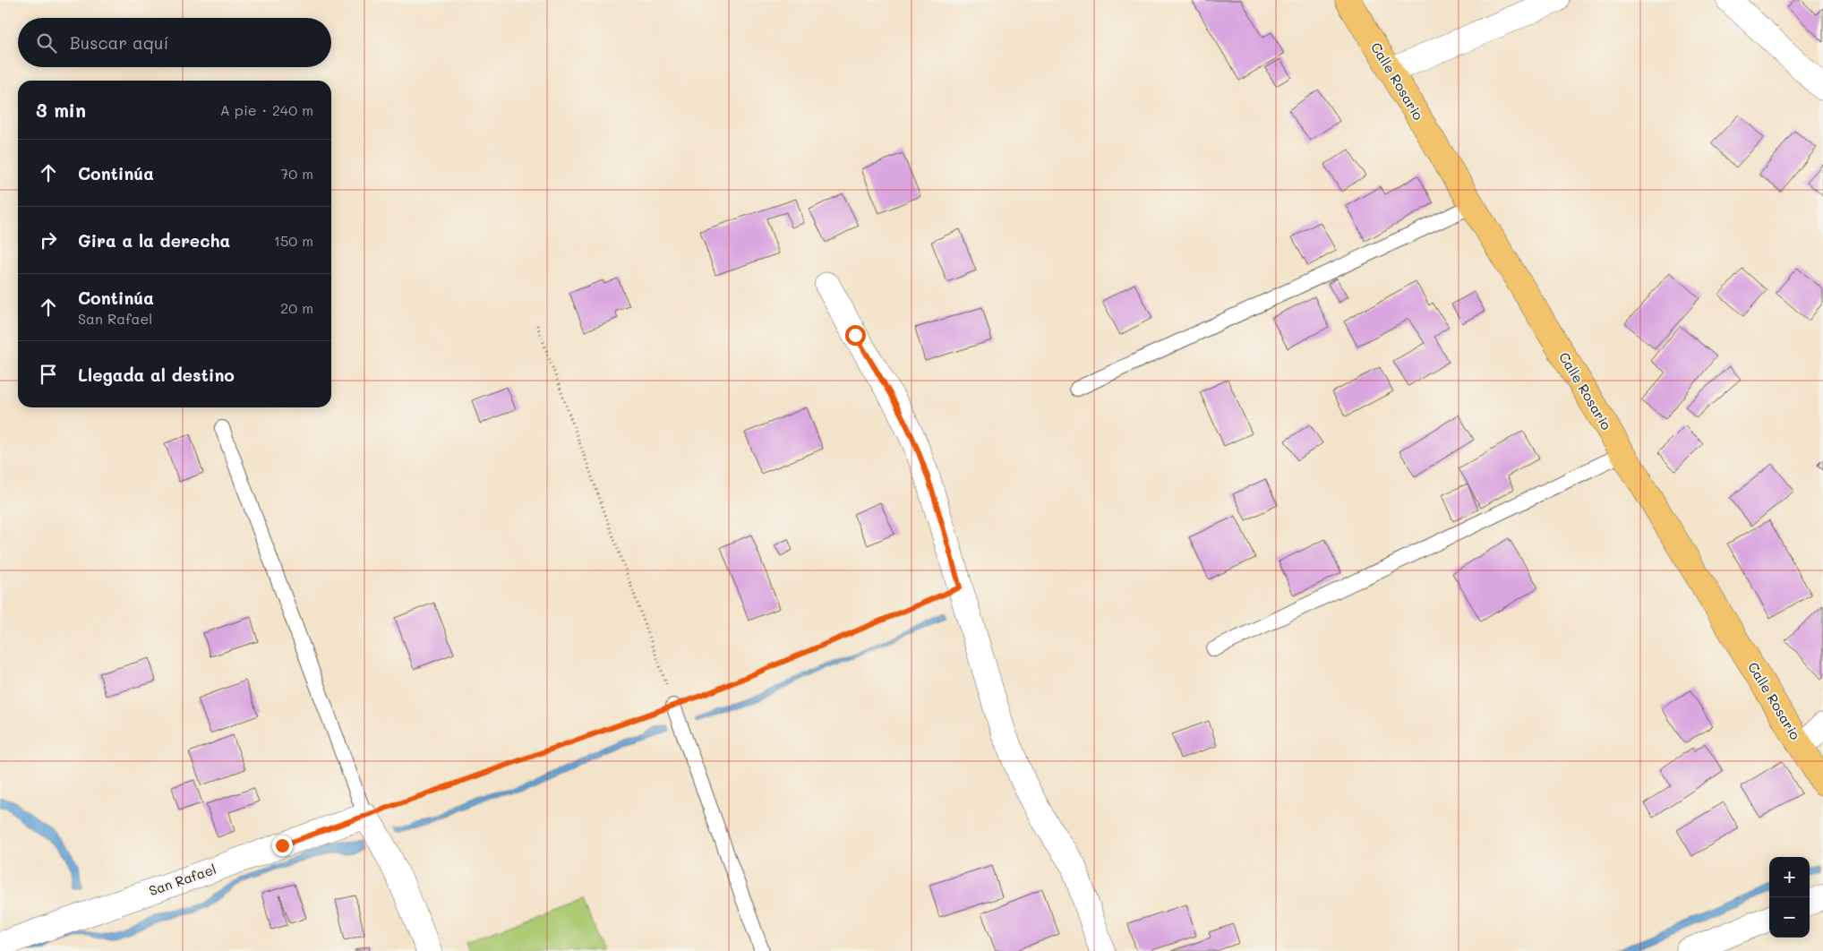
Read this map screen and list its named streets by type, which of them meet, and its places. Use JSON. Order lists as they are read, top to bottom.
{
  "streets": {
    "main road": ["Calle Rosario"],
    "street": ["San Rafael"]
  },
  "page": {
    "search": "Buscar aquí",
    "heading": ["3 min", "A pie · 240 m"],
    "list": [
      ["Continúa", "70 m"],
      ["Gira a la derecha", "150 m"],
      ["Continúa", "San Rafael", "20 m"],
      "Llegada al destino"
    ],
    "map_buttons": ["+", "−"]
  }
}
